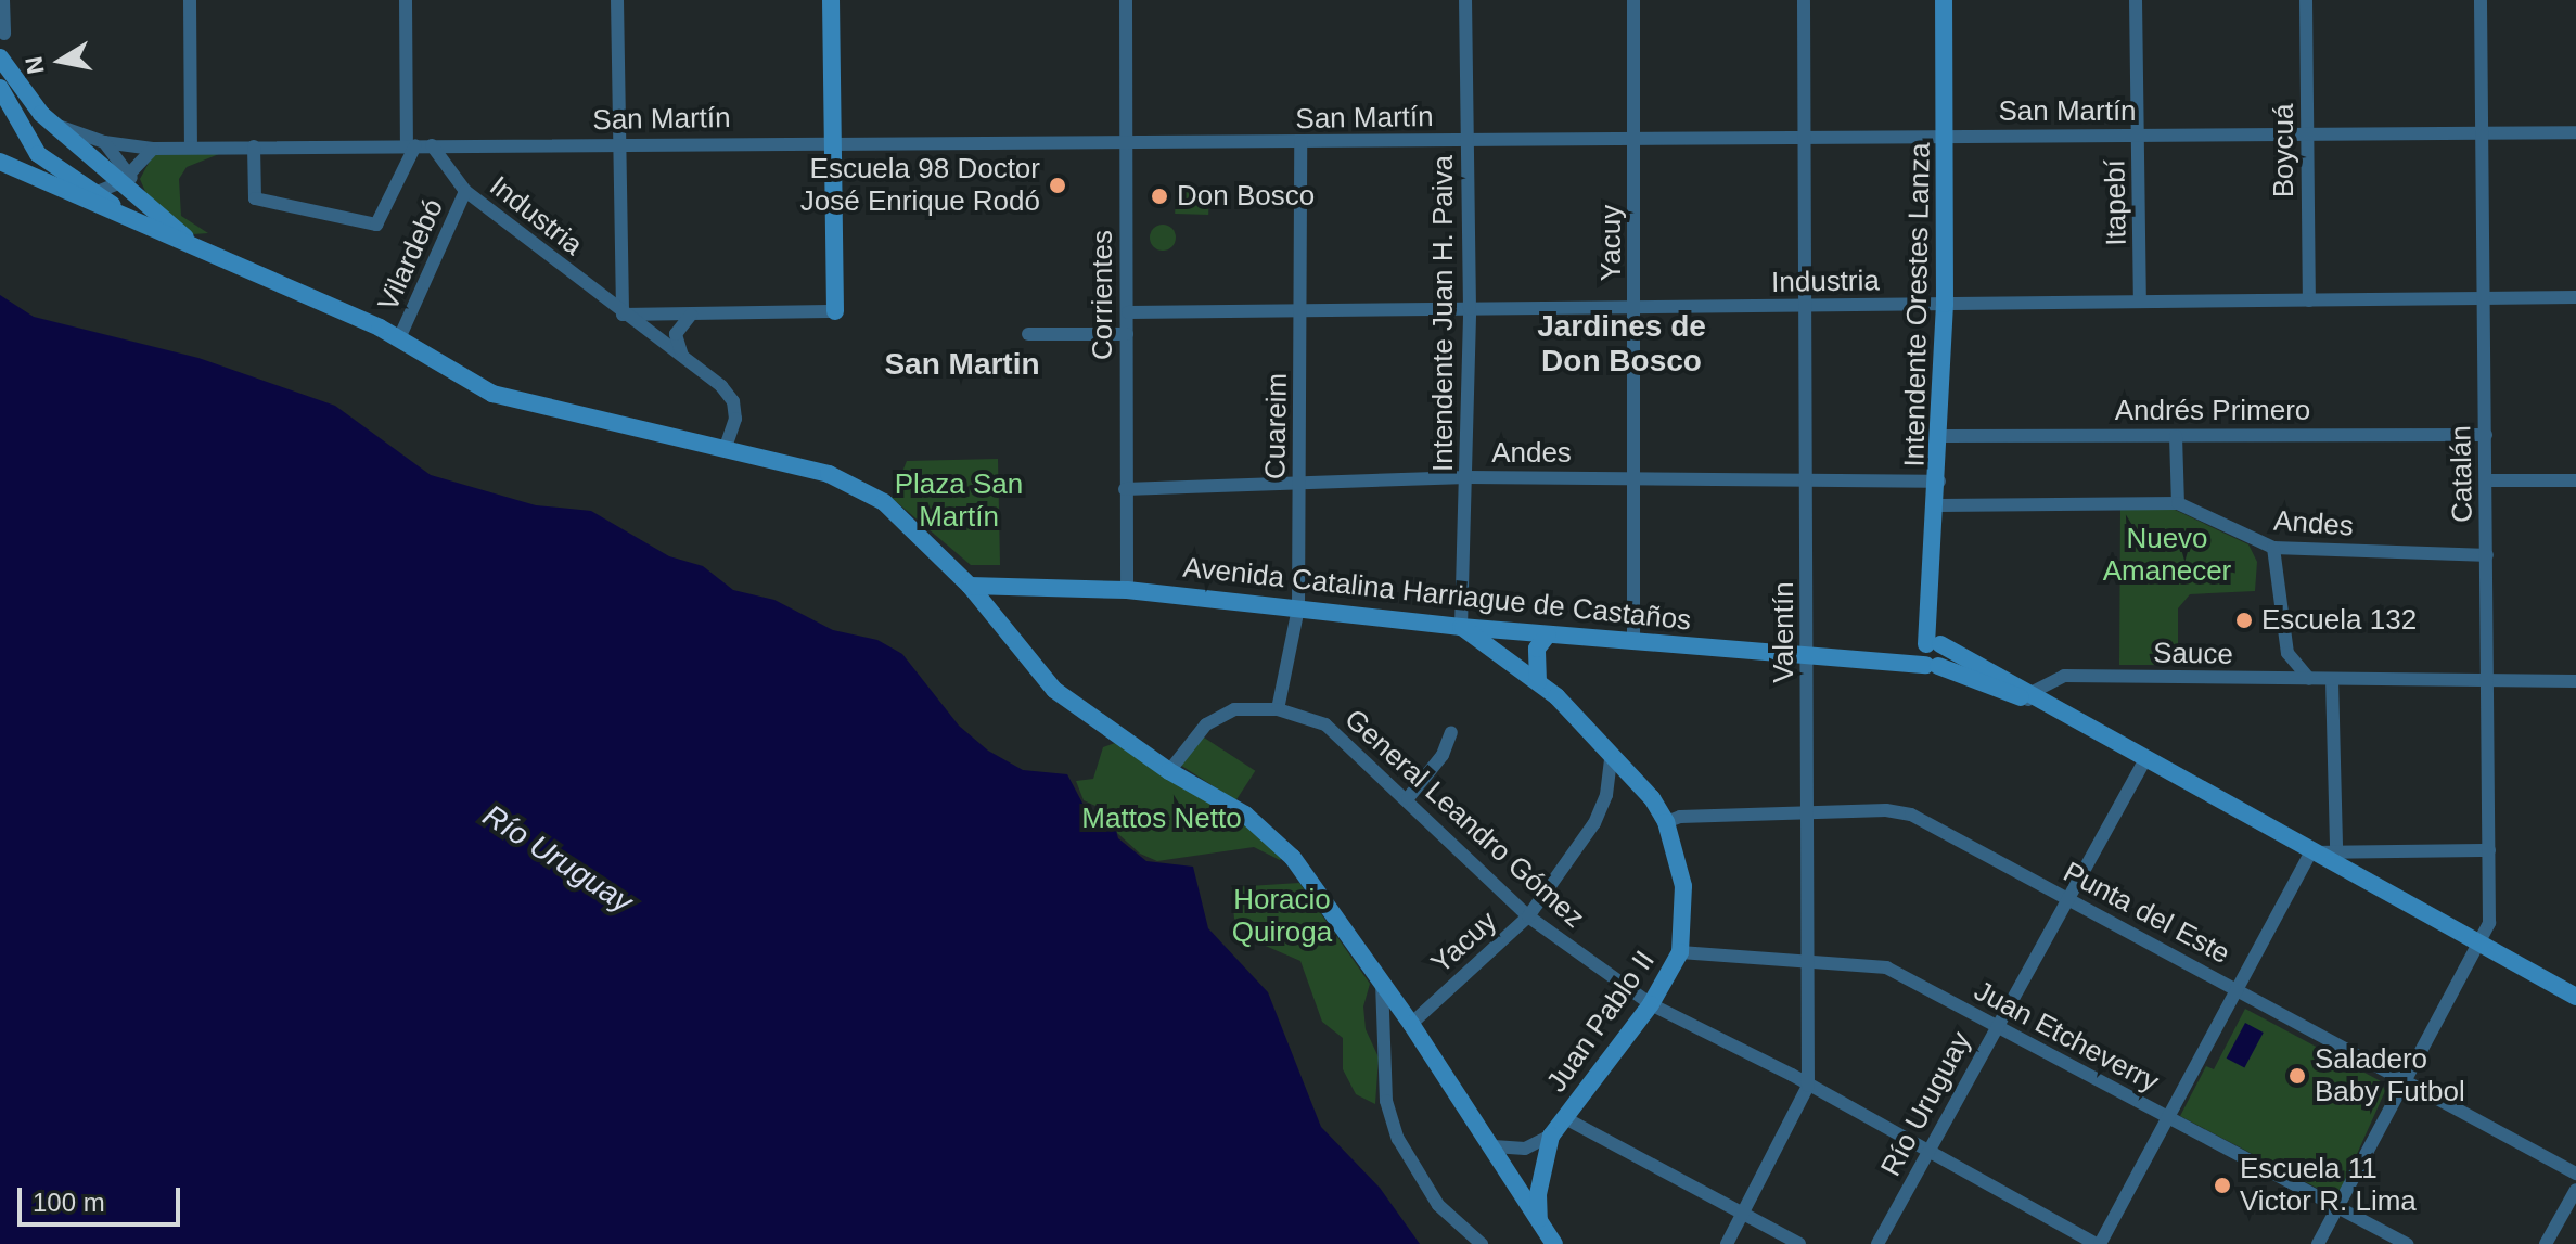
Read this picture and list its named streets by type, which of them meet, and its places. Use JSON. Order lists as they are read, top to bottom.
{
  "streets": {
    "street": [
      "San Martín",
      "Boycuá",
      "Itapebí",
      "Industria",
      "Yacuy",
      "Vilardebó",
      "Corrientes",
      "Intendente Orestes Lanza",
      "Intendente Juan H. Paiva",
      "Andrés Primero",
      "Cuareim",
      "Andes",
      "Catalán",
      "Avenida Catalina Harriague de Castaños",
      "Valentín",
      "Sauce",
      "General Leandro Gómez",
      "Punta del Este",
      "Juan Pablo II",
      "Juan Etcheverry",
      "Río Uruguay"
    ]
  },
  "crossings": [
    ["San Martín", "Boycuá"],
    ["San Martín", "Itapebí"],
    ["San Martín", "Industria"],
    ["San Martín", "Yacuy"],
    ["San Martín", "Corrientes"],
    ["San Martín", "Intendente Orestes Lanza"],
    ["San Martín", "Intendente Juan H. Paiva"],
    ["San Martín", "Cuareim"],
    ["San Martín", "Catalán"],
    ["San Martín", "Valentín"],
    ["Boycuá", "Industria"],
    ["Itapebí", "Industria"],
    ["Industria", "Yacuy"],
    ["Industria", "Vilardebó"],
    ["Industria", "Corrientes"],
    ["Industria", "Intendente Orestes Lanza"],
    ["Industria", "Intendente Juan H. Paiva"],
    ["Industria", "Cuareim"],
    ["Industria", "Catalán"],
    ["Industria", "Valentín"],
    ["Yacuy", "Andes"],
    ["Yacuy", "Avenida Catalina Harriague de Castaños"],
    ["Yacuy", "General Leandro Gómez"],
    ["Yacuy", "Juan Pablo II"],
    ["Corrientes", "Andes"],
    ["Corrientes", "Avenida Catalina Harriague de Castaños"],
    ["Intendente Orestes Lanza", "Andrés Primero"],
    ["Intendente Orestes Lanza", "Andes"],
    ["Intendente Orestes Lanza", "Avenida Catalina Harriague de Castaños"],
    ["Intendente Juan H. Paiva", "Andes"],
    ["Intendente Juan H. Paiva", "Avenida Catalina Harriague de Castaños"],
    ["Intendente Juan H. Paiva", "Juan Pablo II"],
    ["Andrés Primero", "Catalán"],
    ["Cuareim", "Andes"],
    ["Cuareim", "Avenida Catalina Harriague de Castaños"],
    ["Cuareim", "General Leandro Gómez"],
    ["Andes", "Catalán"],
    ["Andes", "Valentín"],
    ["Catalán", "Avenida Catalina Harriague de Castaños"],
    ["Catalán", "Sauce"],
    ["Catalán", "Punta del Este"],
    ["Catalán", "Juan Etcheverry"],
    ["Avenida Catalina Harriague de Castaños", "Valentín"],
    ["Avenida Catalina Harriague de Castaños", "Sauce"],
    ["Avenida Catalina Harriague de Castaños", "Juan Pablo II"],
    ["Avenida Catalina Harriague de Castaños", "Río Uruguay"],
    ["Valentín", "General Leandro Gómez"],
    ["Valentín", "Punta del Este"],
    ["Valentín", "Juan Etcheverry"],
    ["General Leandro Gómez", "Juan Pablo II"],
    ["General Leandro Gómez", "Río Uruguay"],
    ["Punta del Este", "Juan Pablo II"],
    ["Punta del Este", "Río Uruguay"],
    ["Juan Pablo II", "Juan Etcheverry"],
    ["Juan Etcheverry", "Río Uruguay"]
  ],
  "districts": ["Jardines de Don Bosco", "San Martin"],
  "water": ["Río Uruguay"],
  "parks": [
    "Plaza San Martín",
    "Nuevo Amanecer",
    "Mattos Netto",
    "Horacio Quiroga"
  ],
  "places": [
    "Escuela 98 Doctor José Enrique Rodó",
    "Don Bosco",
    "Escuela 132",
    "Saladero Baby Futbol",
    "Escuela 11 Victor R. Lima"
  ],
  "scale_bar": "100 m",
  "north": "left"
}
